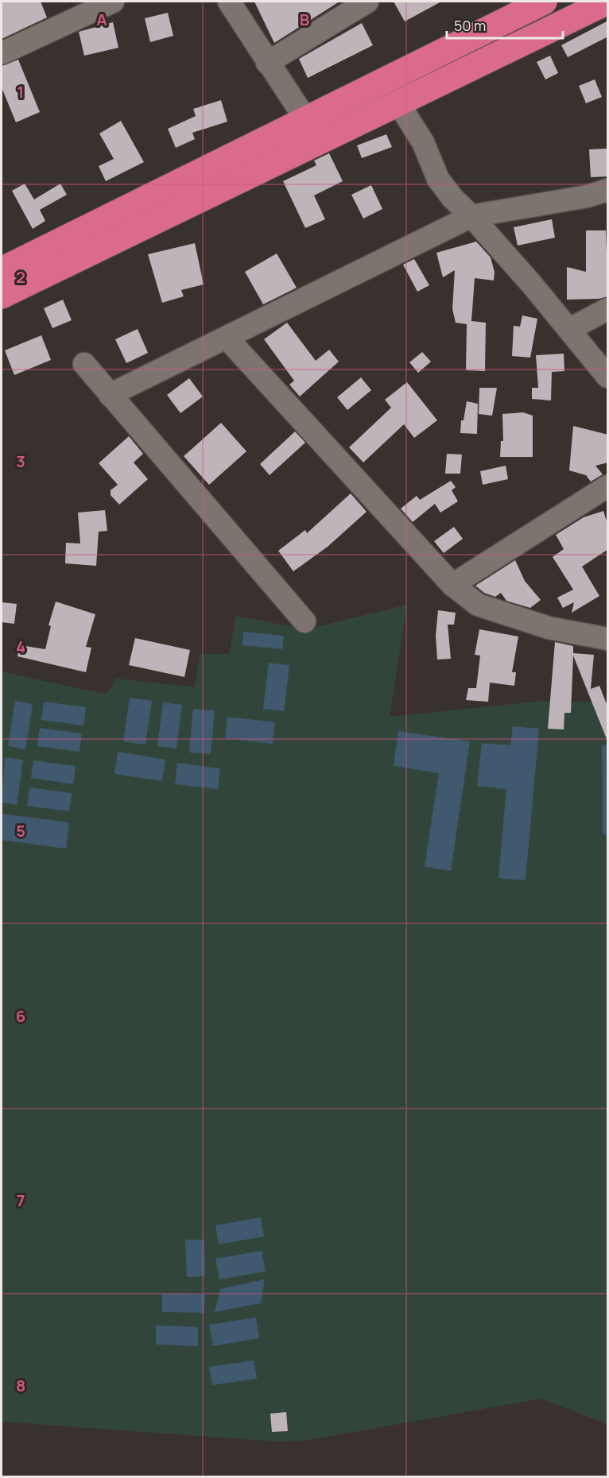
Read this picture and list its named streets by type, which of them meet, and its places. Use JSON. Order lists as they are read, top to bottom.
{
  "scale_bar": "50 m",
  "grid": {
    "columns": ["A", "B"],
    "rows": [
      "1",
      "2",
      "3",
      "4",
      "5",
      "6",
      "7",
      "8"
    ]
  }
}
